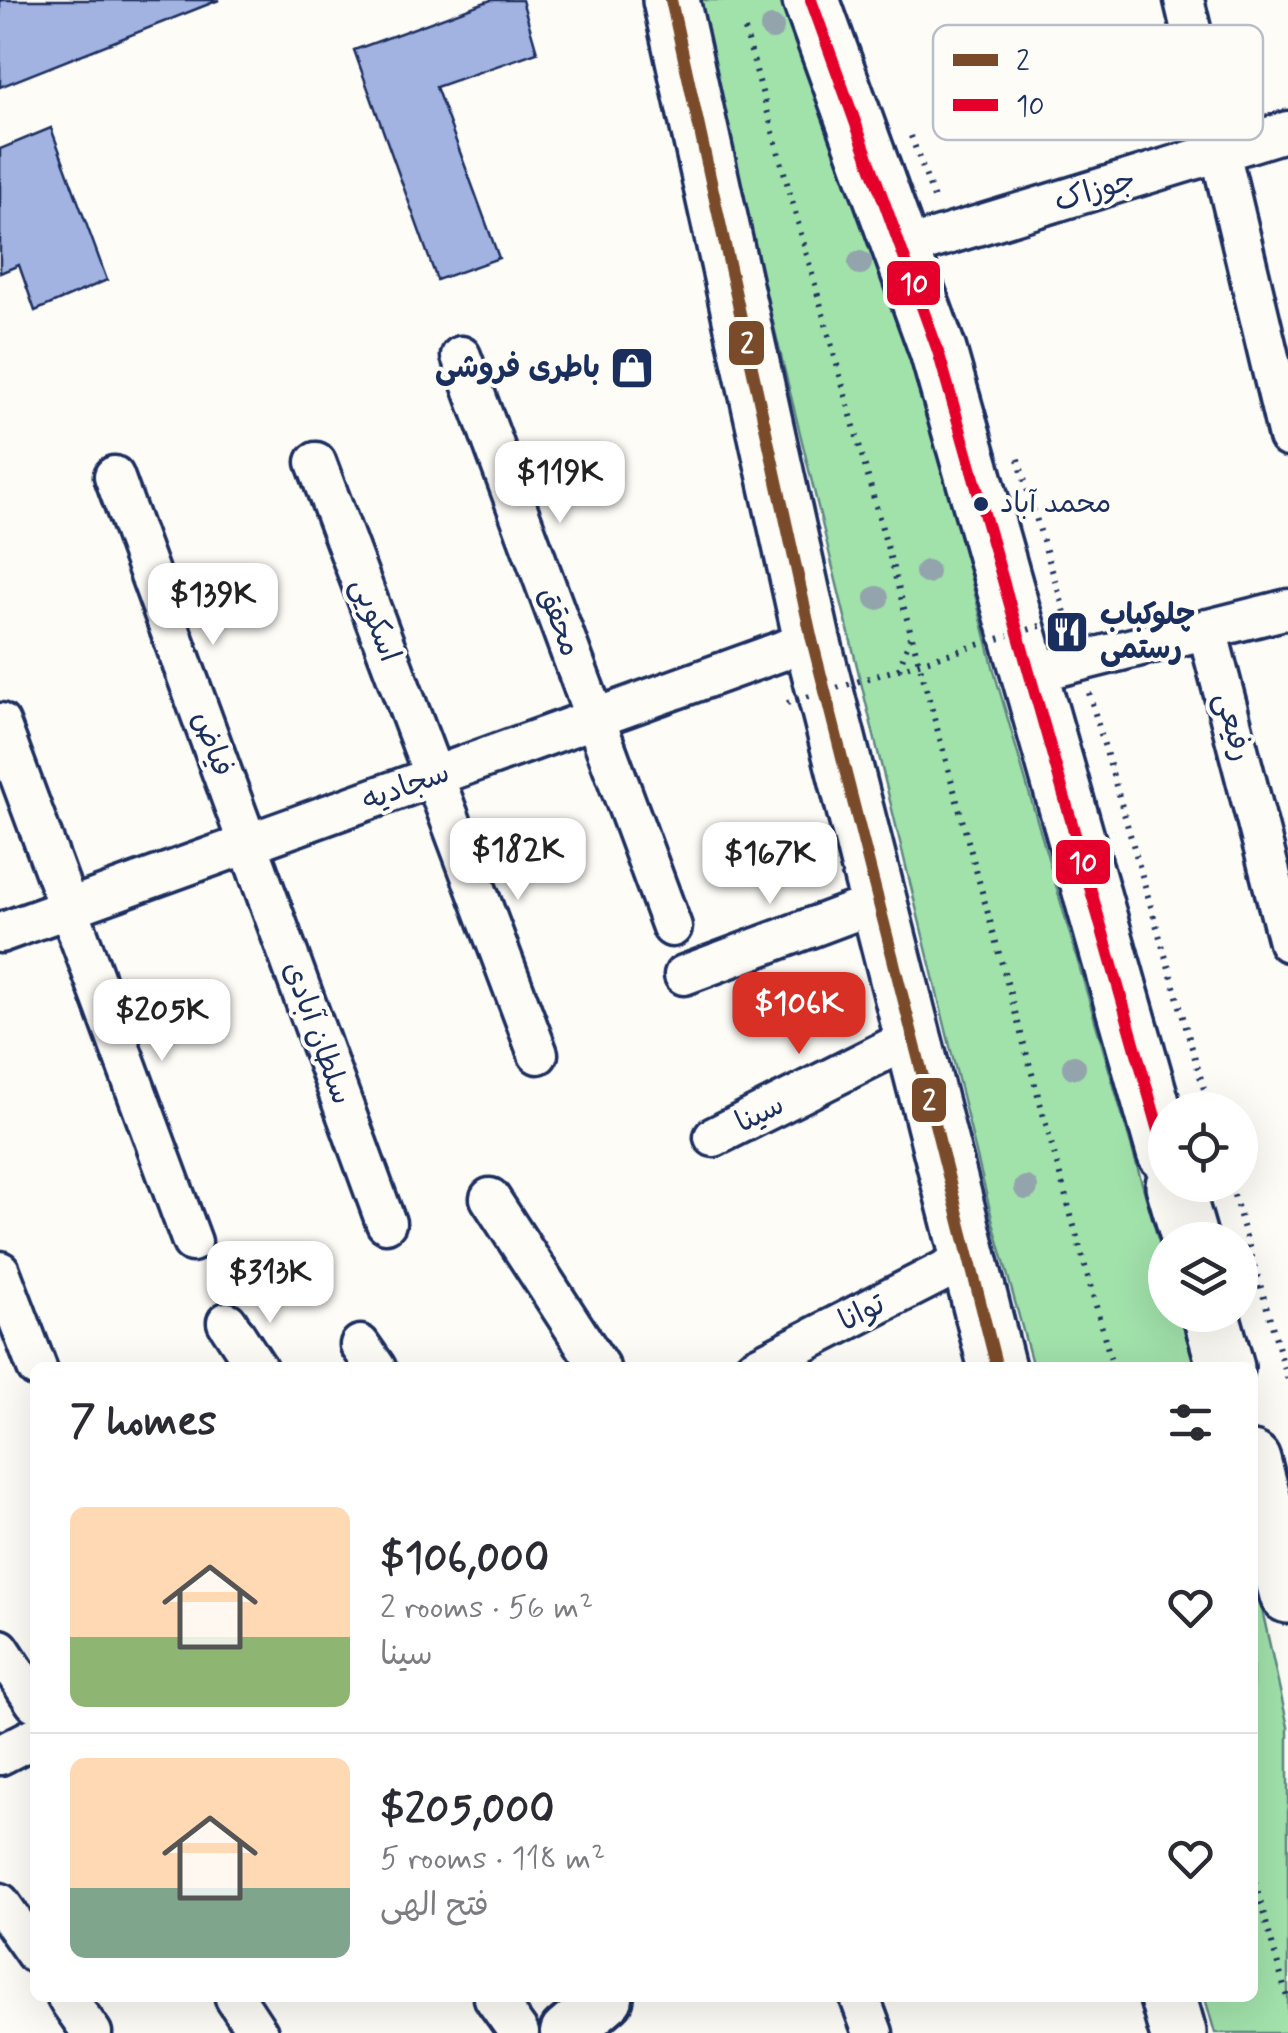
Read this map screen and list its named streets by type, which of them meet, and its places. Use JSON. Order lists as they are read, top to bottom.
{
  "streets": {
    "street": [
      "جوزاک",
      "اسکویی",
      "محقق",
      "رفیعی",
      "فیاض",
      "سجادیه",
      "سلطان آبادی",
      "سینا",
      "توانا"
    ]
  },
  "crossings": [
    ["اسکویی", "سجادیه"],
    ["محقق", "سجادیه"],
    ["فیاض", "سجادیه"],
    ["فیاض", "سلطان آبادی"],
    ["سجادیه", "سلطان آبادی"]
  ],
  "places": {
    "shop": ["باطری فروشی"],
    "other": ["محمد آباد"],
    "restaurant": ["چلوکباب رستمی"]
  },
  "lines": ["transit line 2", "transit line 10"],
  "legend": ["2", "10"],
  "page": {
    "price": [
      "$119K",
      "$139K",
      "$182K",
      "$167K",
      "$106K",
      "$205K",
      "$313K"
    ],
    "heading": "7 homes",
    "list": [
      {
        "name": "$106,000",
        "note": "2 rooms · 56 m² · سینا"
      },
      {
        "name": "$205,000",
        "note": "5 rooms · 118 m² · فتح الهی"
      }
    ]
  }
}
